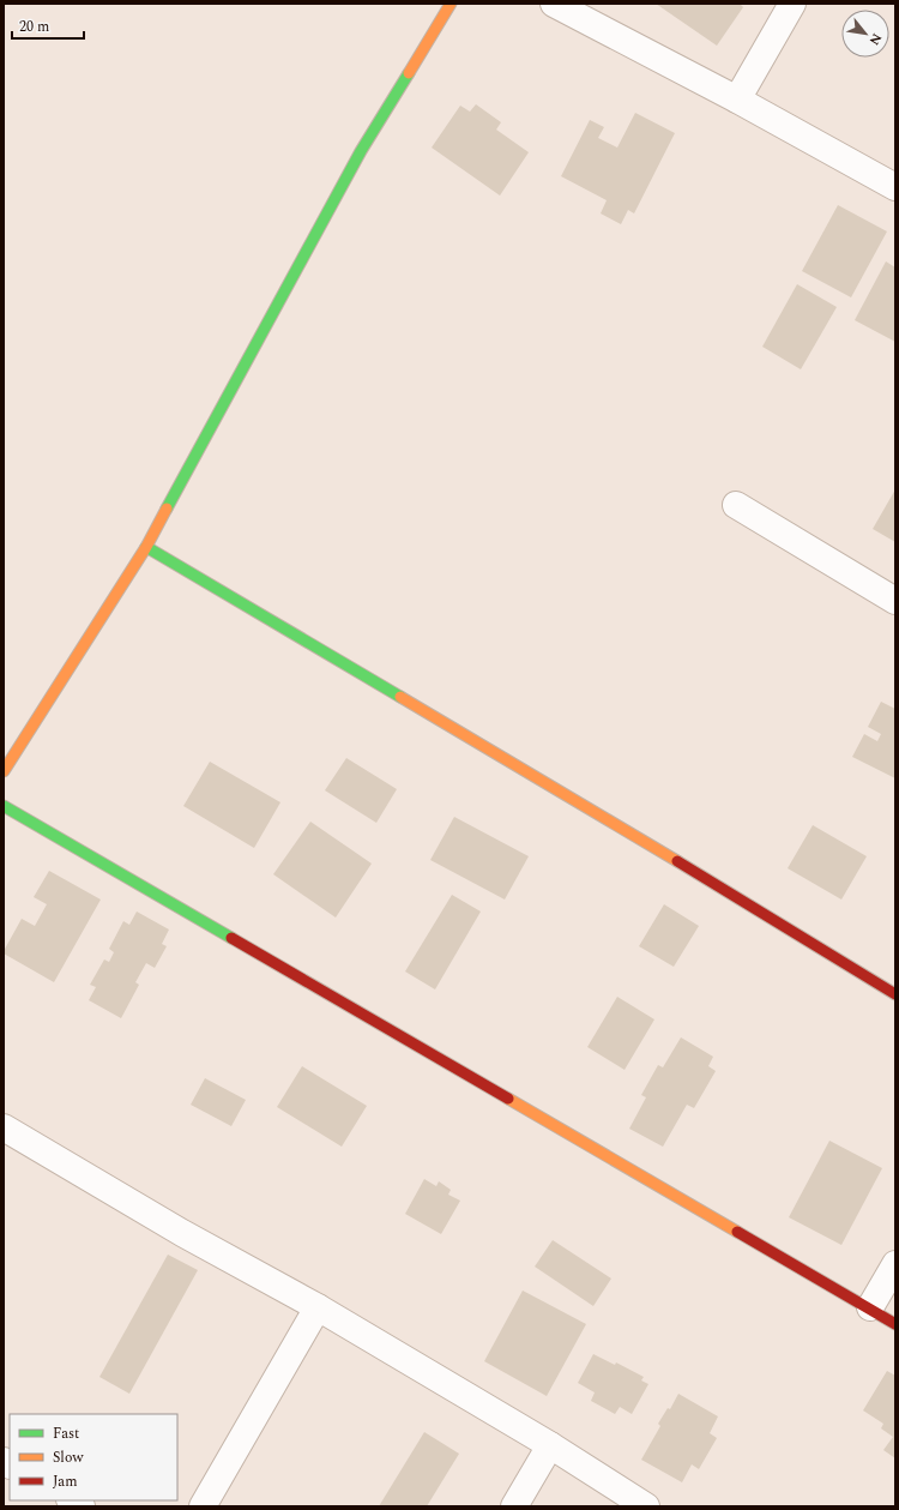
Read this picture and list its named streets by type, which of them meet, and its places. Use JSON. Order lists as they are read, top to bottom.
{
  "legend": ["Fast", "Slow", "Jam"],
  "scale_bar": "20 m",
  "north": "bottom right"
}
